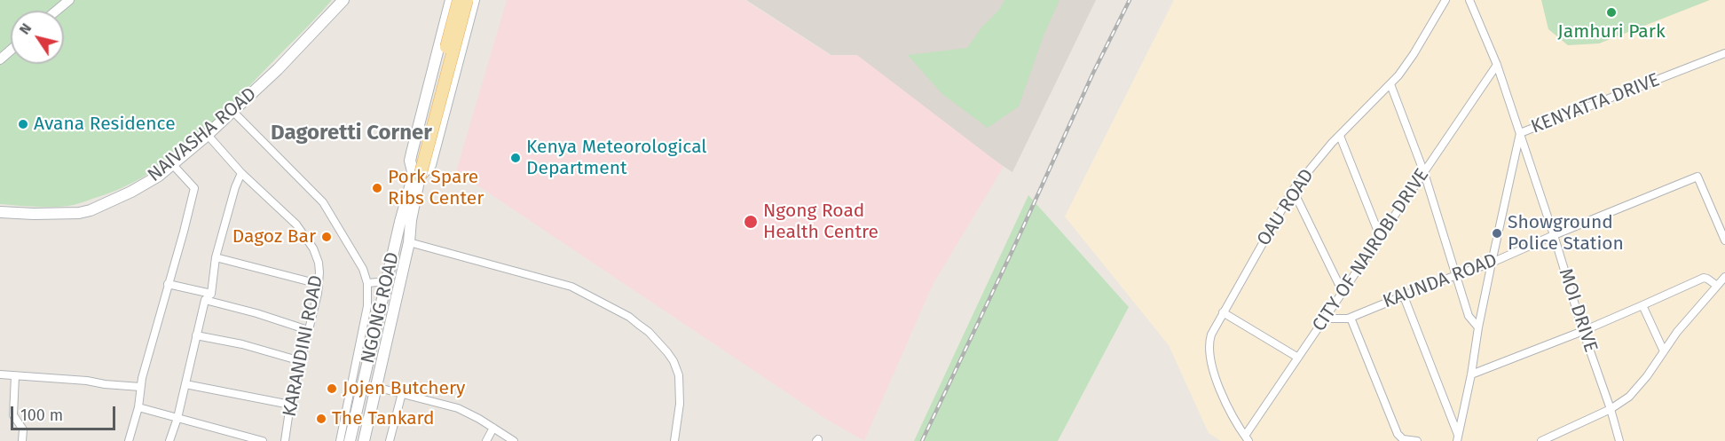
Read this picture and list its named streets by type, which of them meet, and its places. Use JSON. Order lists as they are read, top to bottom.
{
  "streets": {
    "main road": ["NAIVASHA ROAD", "NGONG ROAD"],
    "street": [
      "KENYATTA DRIVE",
      "OAU ROAD",
      "CITY OF NAIROBI DRIVE",
      "KAUNDA ROAD",
      "MOI DRIVE",
      "KARANDINI ROAD"
    ]
  },
  "crossings": [
    ["KENYATTA DRIVE", "KAUNDA ROAD"],
    ["KENYATTA DRIVE", "MOI DRIVE"],
    ["NAIVASHA ROAD", "KARANDINI ROAD"],
    ["OAU ROAD", "CITY OF NAIROBI DRIVE"],
    ["CITY OF NAIROBI DRIVE", "KAUNDA ROAD"],
    ["CITY OF NAIROBI DRIVE", "MOI DRIVE"],
    ["KAUNDA ROAD", "MOI DRIVE"]
  ],
  "districts": ["Dagoretti Corner"],
  "places": [
    "Jamhuri Park",
    "Avana Residence",
    "Kenya Meteorological Department",
    "Pork Spare Ribs Center",
    "Ngong Road Health Centre",
    "Showground Police Station",
    "Dagoz Bar",
    "Jojen Butchery",
    "The Tankard"
  ],
  "scale_bar": "100 m",
  "north": "top left"
}
